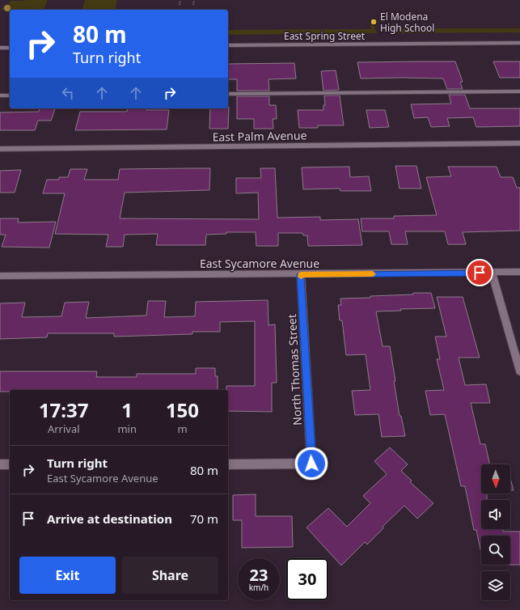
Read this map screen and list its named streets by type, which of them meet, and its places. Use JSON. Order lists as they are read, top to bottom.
{
  "streets": {
    "street": [
      "East Spring Street",
      "East Palm Avenue",
      "East Sycamore Avenue",
      "North Thomas Street"
    ]
  },
  "crossings": [
    ["East Sycamore Avenue", "North Thomas Street"]
  ],
  "places": ["El Modena High School"],
  "north": "bottom",
  "page": {
    "turn": ["80 m", "Turn right"],
    "eta": [
      "17:37",
      "Arrival",
      "1",
      "min",
      "150",
      "m"
    ],
    "list": [
      {
        "name": "Turn right",
        "note": "East Sycamore Avenue",
        "value": "80 m"
      },
      {
        "name": "Arrive at destination",
        "value": "70 m"
      }
    ],
    "buttons": ["Exit", "Share"],
    "speed": "23 km/h",
    "limit": "30"
  }
}
